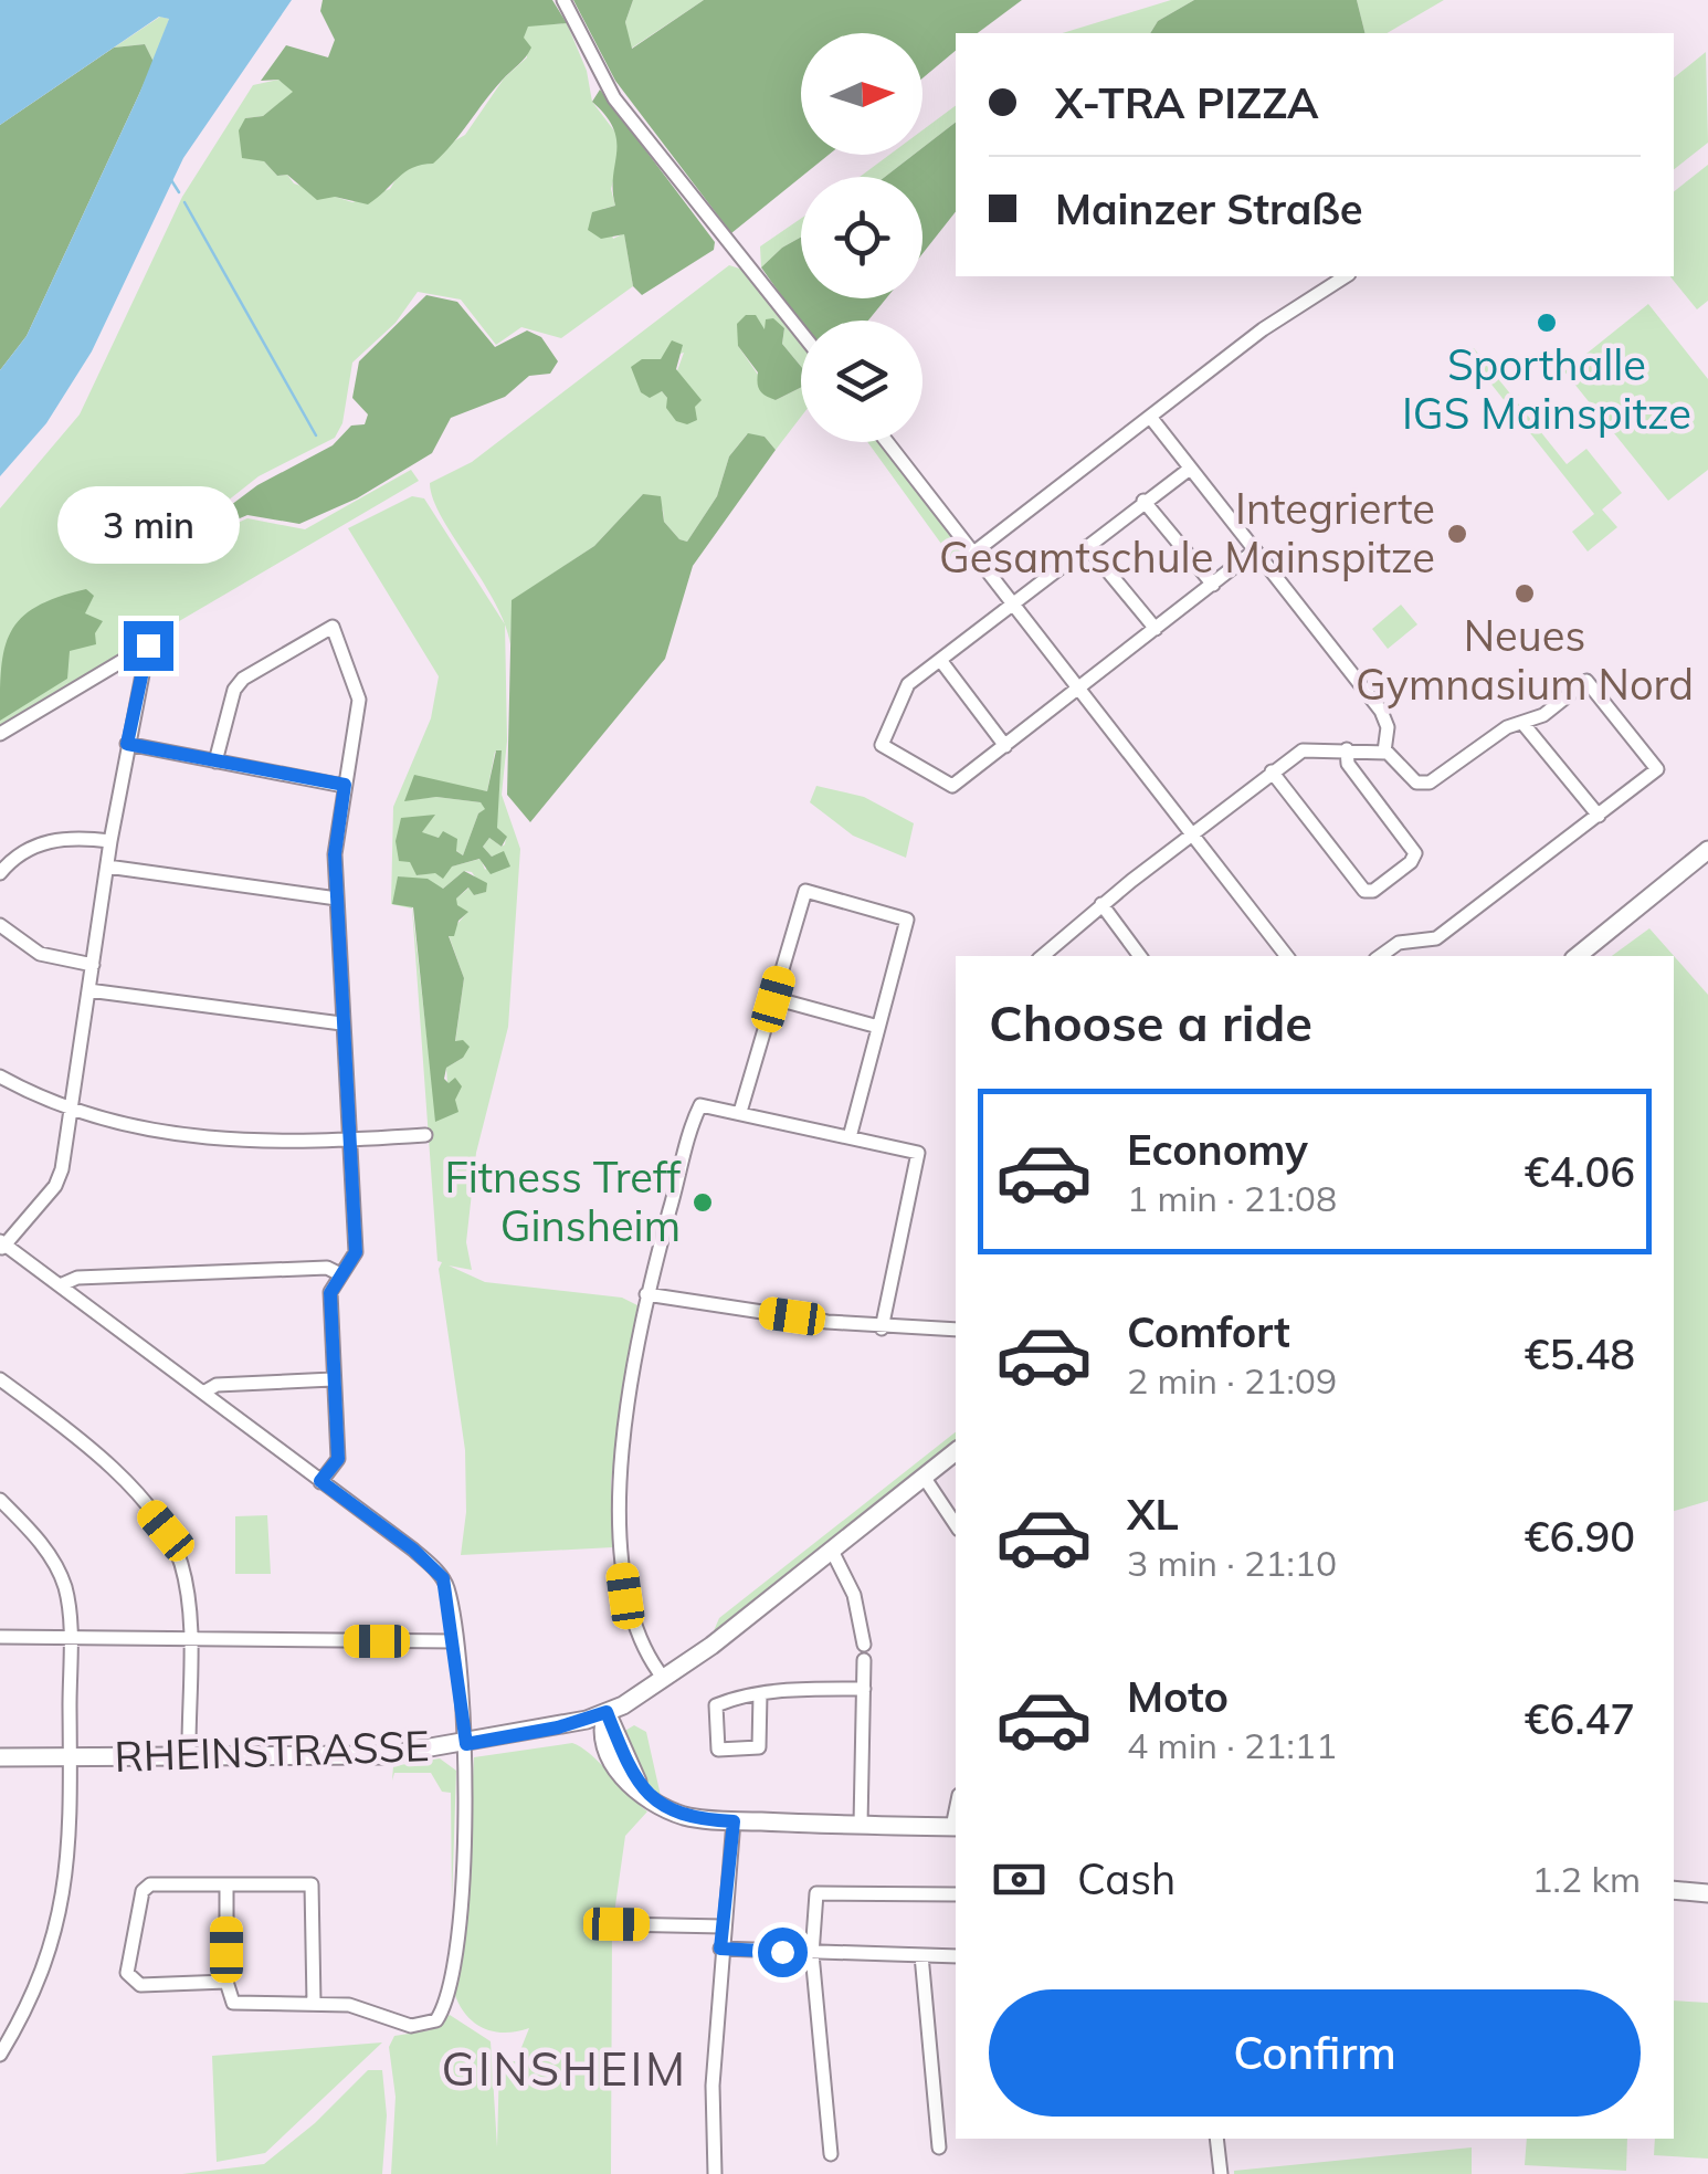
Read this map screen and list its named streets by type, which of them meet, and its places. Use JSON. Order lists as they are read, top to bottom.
{
  "streets": {
    "main road": ["RHEINSTRASSE"]
  },
  "districts": ["GINSHEIM"],
  "places": [
    "Sporthalle IGS Mainspitze",
    "Integrierte Gesamtschule Mainspitze",
    "Neues Gymnasium Nord",
    "Fitness Treff Ginsheim"
  ],
  "north": "right",
  "page": {
    "banner": ["X-TRA PIZZA", "Mainzer Straße"],
    "bubble": "3 min",
    "heading": "Choose a ride",
    "list": [
      {
        "name": "Economy",
        "note": "1 min · 21:08",
        "value": "€4.06"
      },
      {
        "name": "Comfort",
        "note": "2 min · 21:09",
        "value": "€5.48"
      },
      {
        "name": "XL",
        "note": "3 min · 21:10",
        "value": "€6.90"
      },
      {
        "name": "Moto",
        "note": "4 min · 21:11",
        "value": "€6.47"
      }
    ],
    "pay": ["Cash", "1.2 km"],
    "buttons": "Confirm"
  }
}
